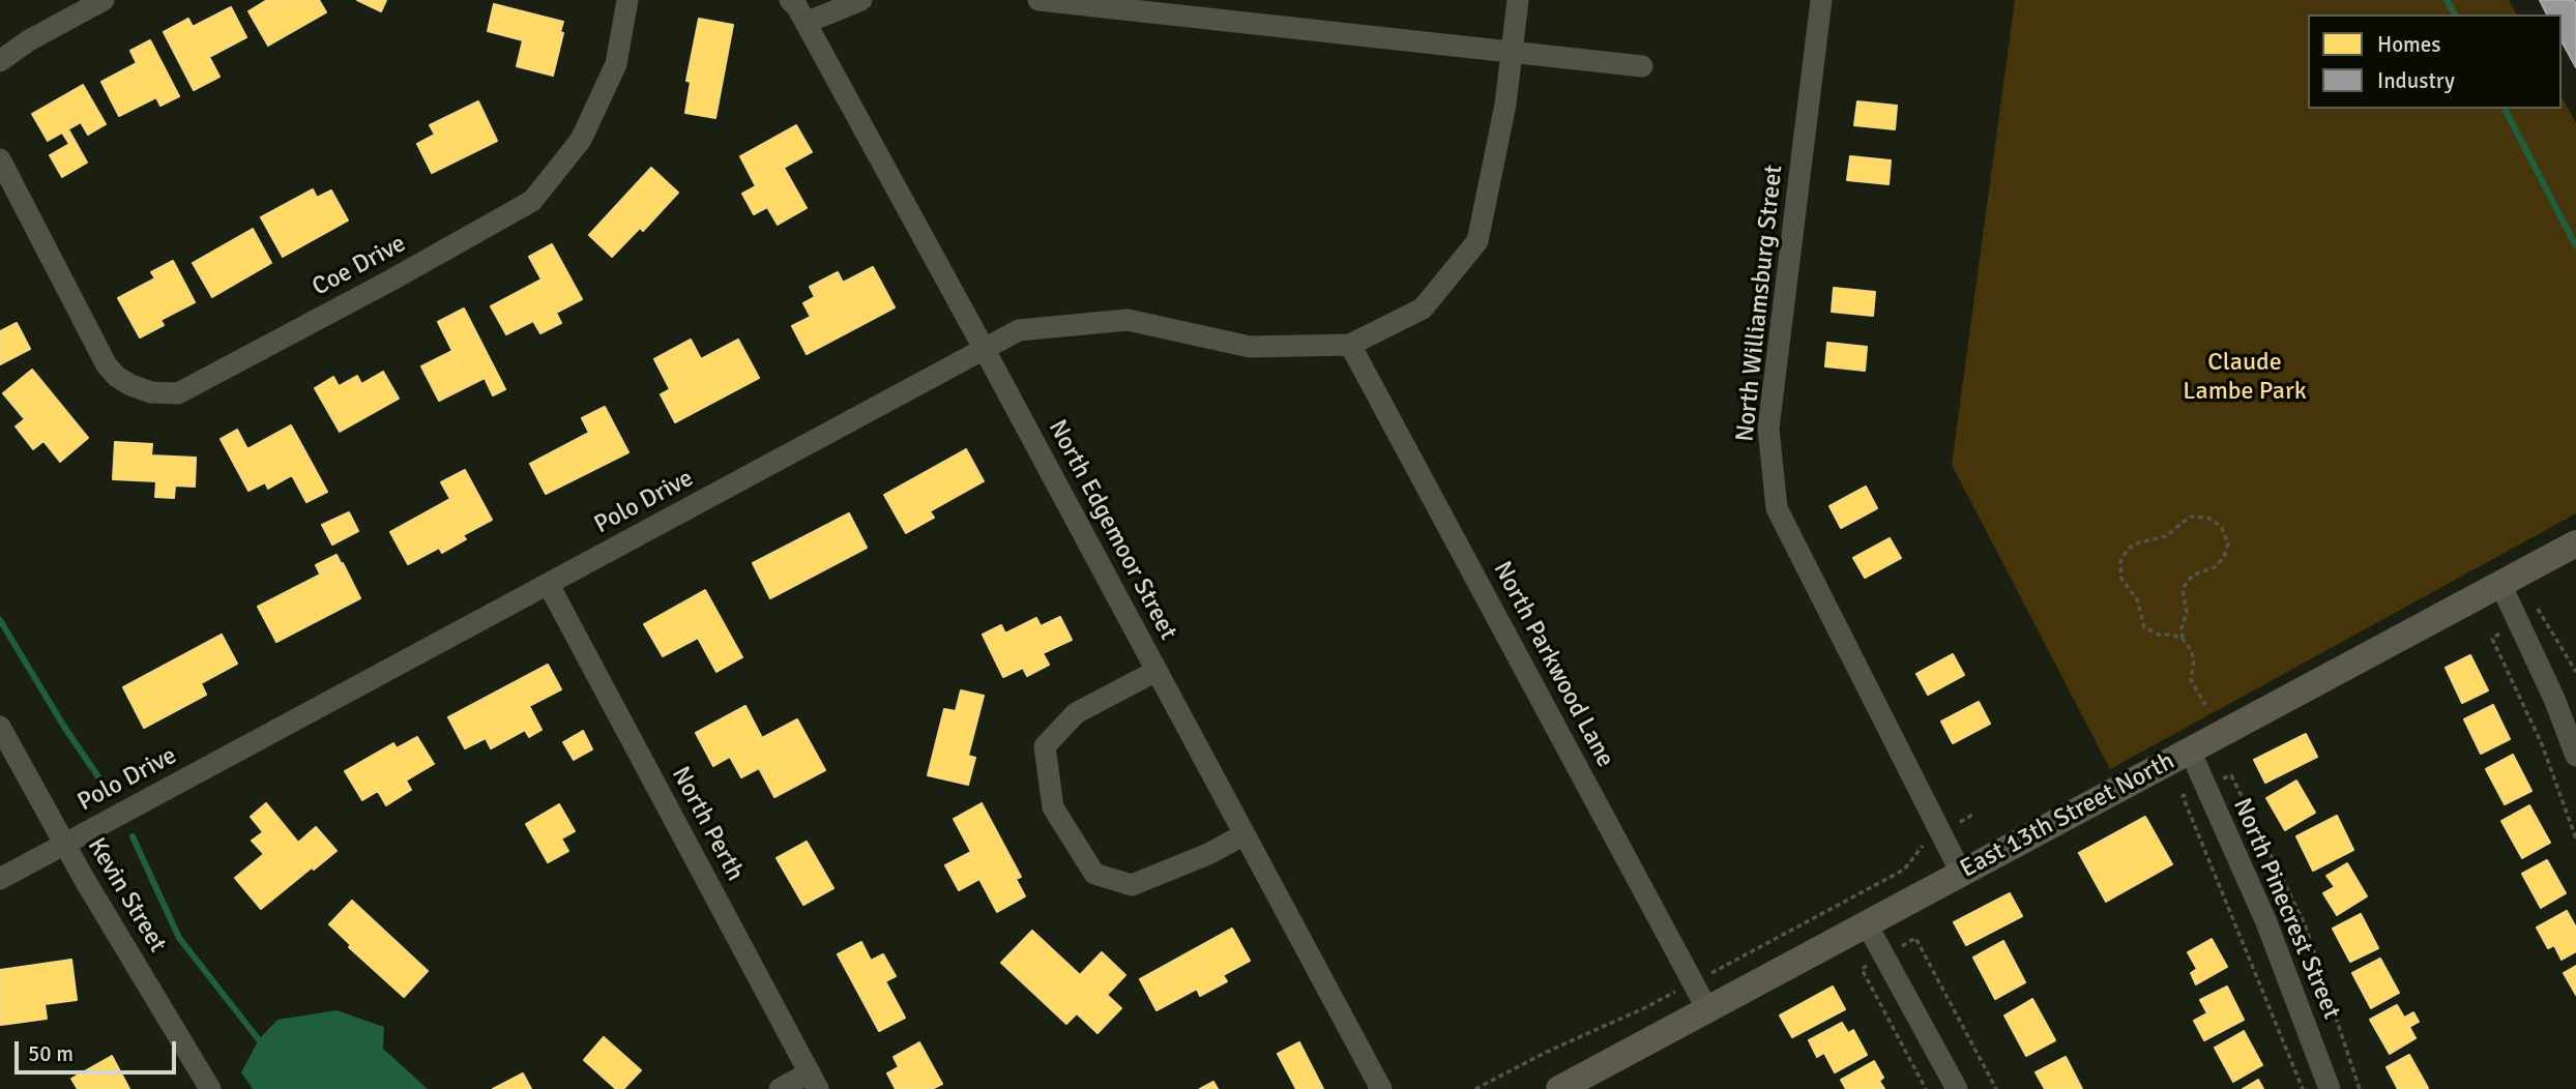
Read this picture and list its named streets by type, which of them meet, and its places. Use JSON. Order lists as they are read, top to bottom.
{
  "streets": {
    "main road": ["East 13th Street North"],
    "street": [
      "Coe Drive",
      "North Williamsburg Street",
      "Polo Drive",
      "North Edgemoor Street",
      "North Parkwood Lane",
      "North Perth",
      "Kevin Street",
      "North Pinecrest Street"
    ]
  },
  "crossings": [
    ["North Williamsburg Street", "East 13th Street North"],
    ["Polo Drive", "North Edgemoor Street"],
    ["Polo Drive", "North Parkwood Lane"],
    ["Polo Drive", "North Perth"],
    ["Polo Drive", "Kevin Street"],
    ["North Parkwood Lane", "East 13th Street North"],
    ["East 13th Street North", "North Pinecrest Street"]
  ],
  "parks": ["Claude Lambe Park"],
  "legend": ["Homes", "Industry"],
  "scale_bar": "50 m"
}
